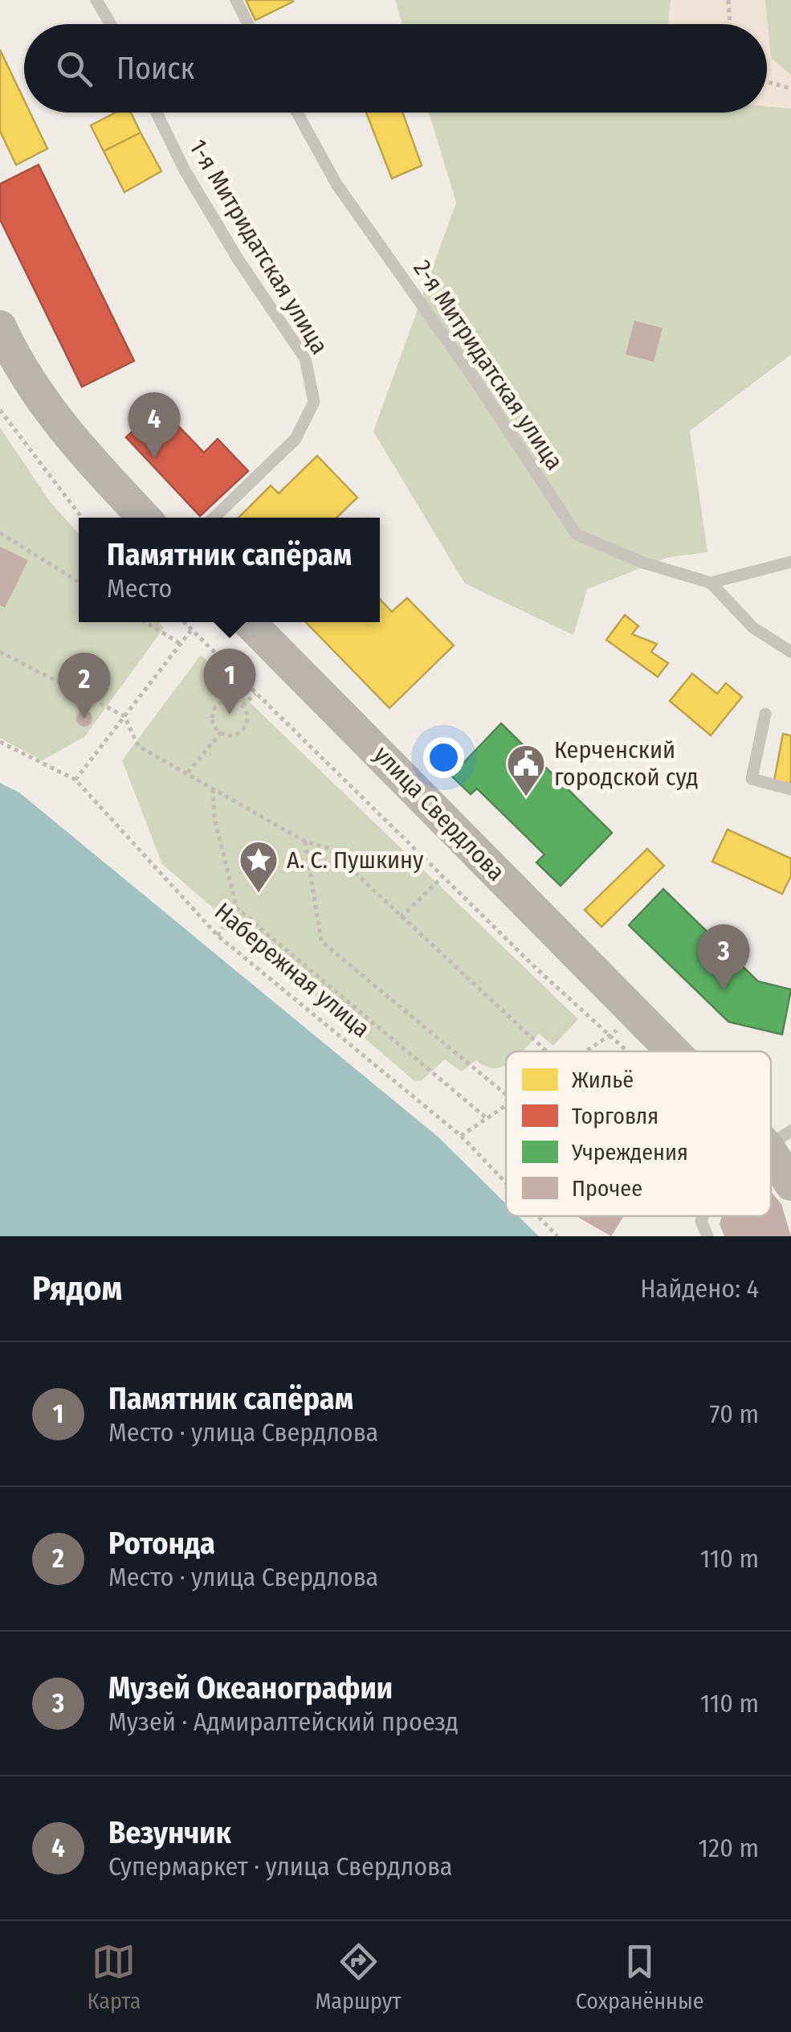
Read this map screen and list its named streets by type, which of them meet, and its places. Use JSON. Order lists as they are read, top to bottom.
{
  "streets": {
    "main road": ["улица Свердлова"],
    "lane": ["1-я Митридатская улица", "2-я Митридатская улица"],
    "path": ["Набережная улица"]
  },
  "places": {
    "public building": ["Керченский городской суд"],
    "place": ["А. С. Пушкину"]
  },
  "legend": [
    "Жильё",
    "Торговля",
    "Учреждения",
    "Прочее"
  ],
  "page": {
    "search": "Поиск",
    "pins": [
      "4",
      "1",
      "2",
      "3"
    ],
    "popup": ["Памятник сапёрам", "Место"],
    "heading": ["Рядом", "Найдено: 4"],
    "list": [
      {
        "mark": "1",
        "name": "Памятник сапёрам",
        "note": "Место · улица Свердлова",
        "value": "70 m"
      },
      {
        "mark": "2",
        "name": "Ротонда",
        "note": "Место · улица Свердлова",
        "value": "110 m"
      },
      {
        "mark": "3",
        "name": "Музей Океанографии",
        "note": "Музей · Адмиралтейский проезд",
        "value": "110 m"
      },
      {
        "mark": "4",
        "name": "Везунчик",
        "note": "Супермаркет · улица Свердлова",
        "value": "120 m"
      }
    ],
    "nav": ["Карта", "Маршрут", "Сохранённые"]
  }
}
